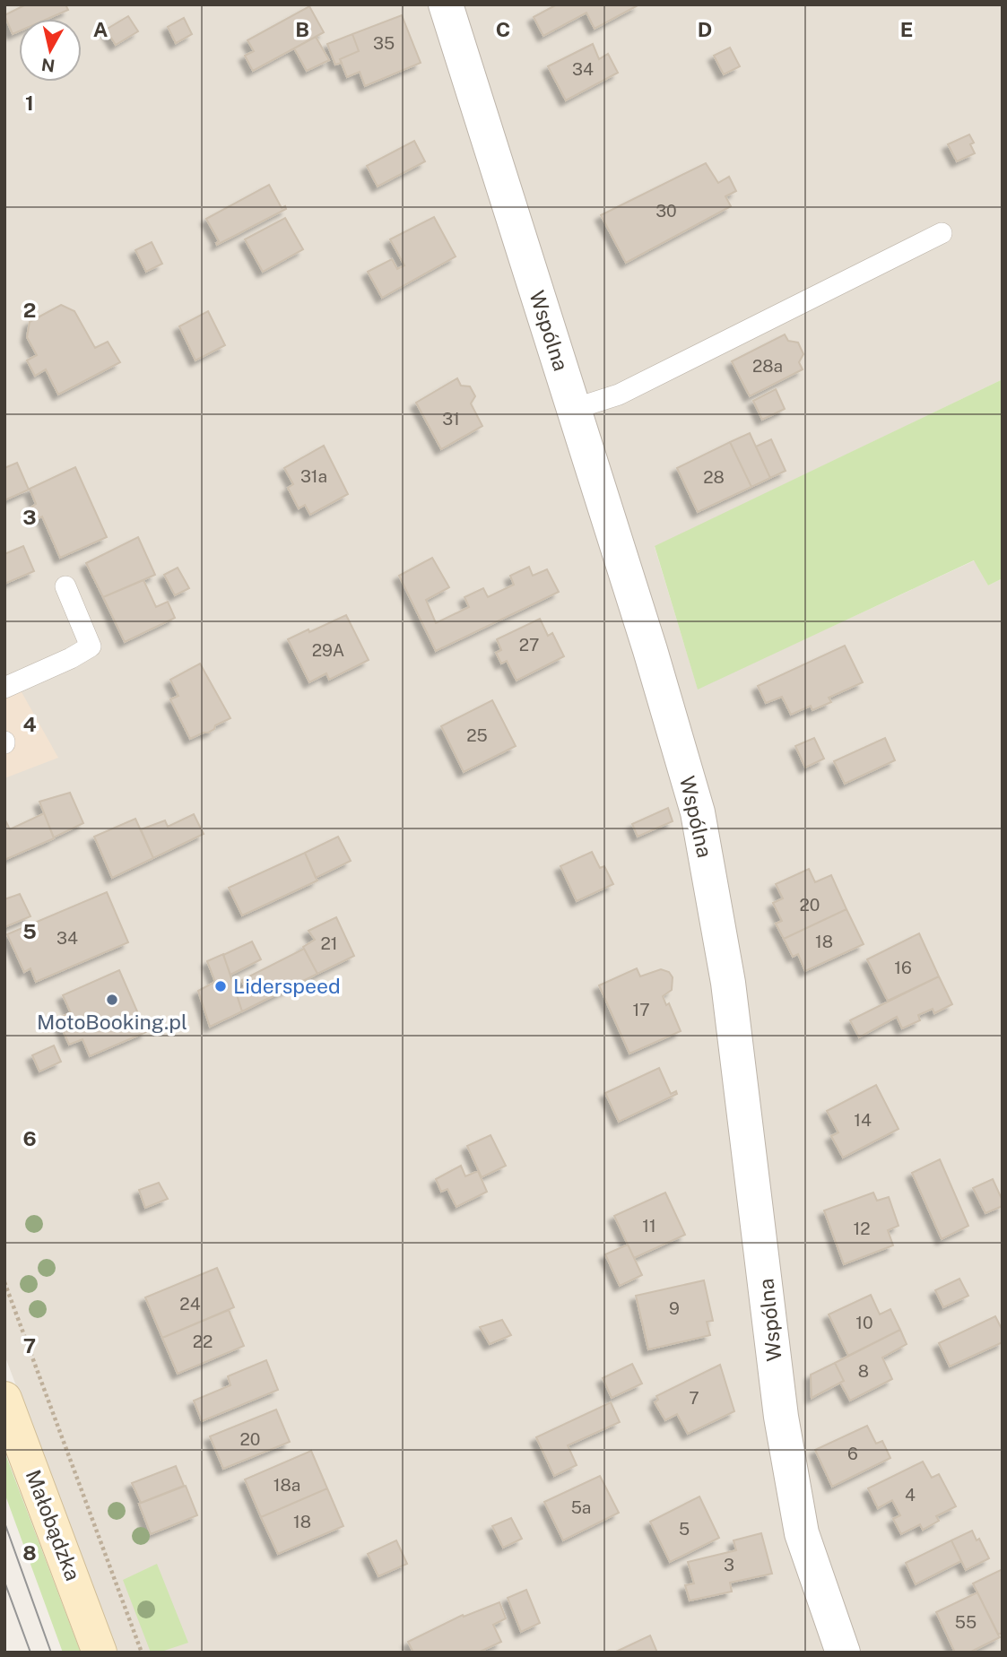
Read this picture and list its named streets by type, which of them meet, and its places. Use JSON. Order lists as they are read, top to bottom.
{
  "streets": {
    "street": ["Wspólna", "Małobądzka"]
  },
  "places": ["Liderspeed", "MotoBooking.pl"],
  "house_numbers": [
    "35",
    "34",
    "30",
    "28a",
    "31",
    "31a",
    "28",
    "27",
    "29A",
    "25",
    "20",
    "34",
    "18",
    "21",
    "16",
    "17",
    "14",
    "11",
    "12",
    "24",
    "9",
    "10",
    "22",
    "8",
    "7",
    "20",
    "6",
    "18a",
    "4",
    "5a",
    "18",
    "5",
    "3",
    "55"
  ],
  "north": "bottom",
  "grid": {
    "columns": [
      "A",
      "B",
      "C",
      "D",
      "E"
    ],
    "rows": [
      "1",
      "2",
      "3",
      "4",
      "5",
      "6",
      "7",
      "8"
    ]
  }
}
